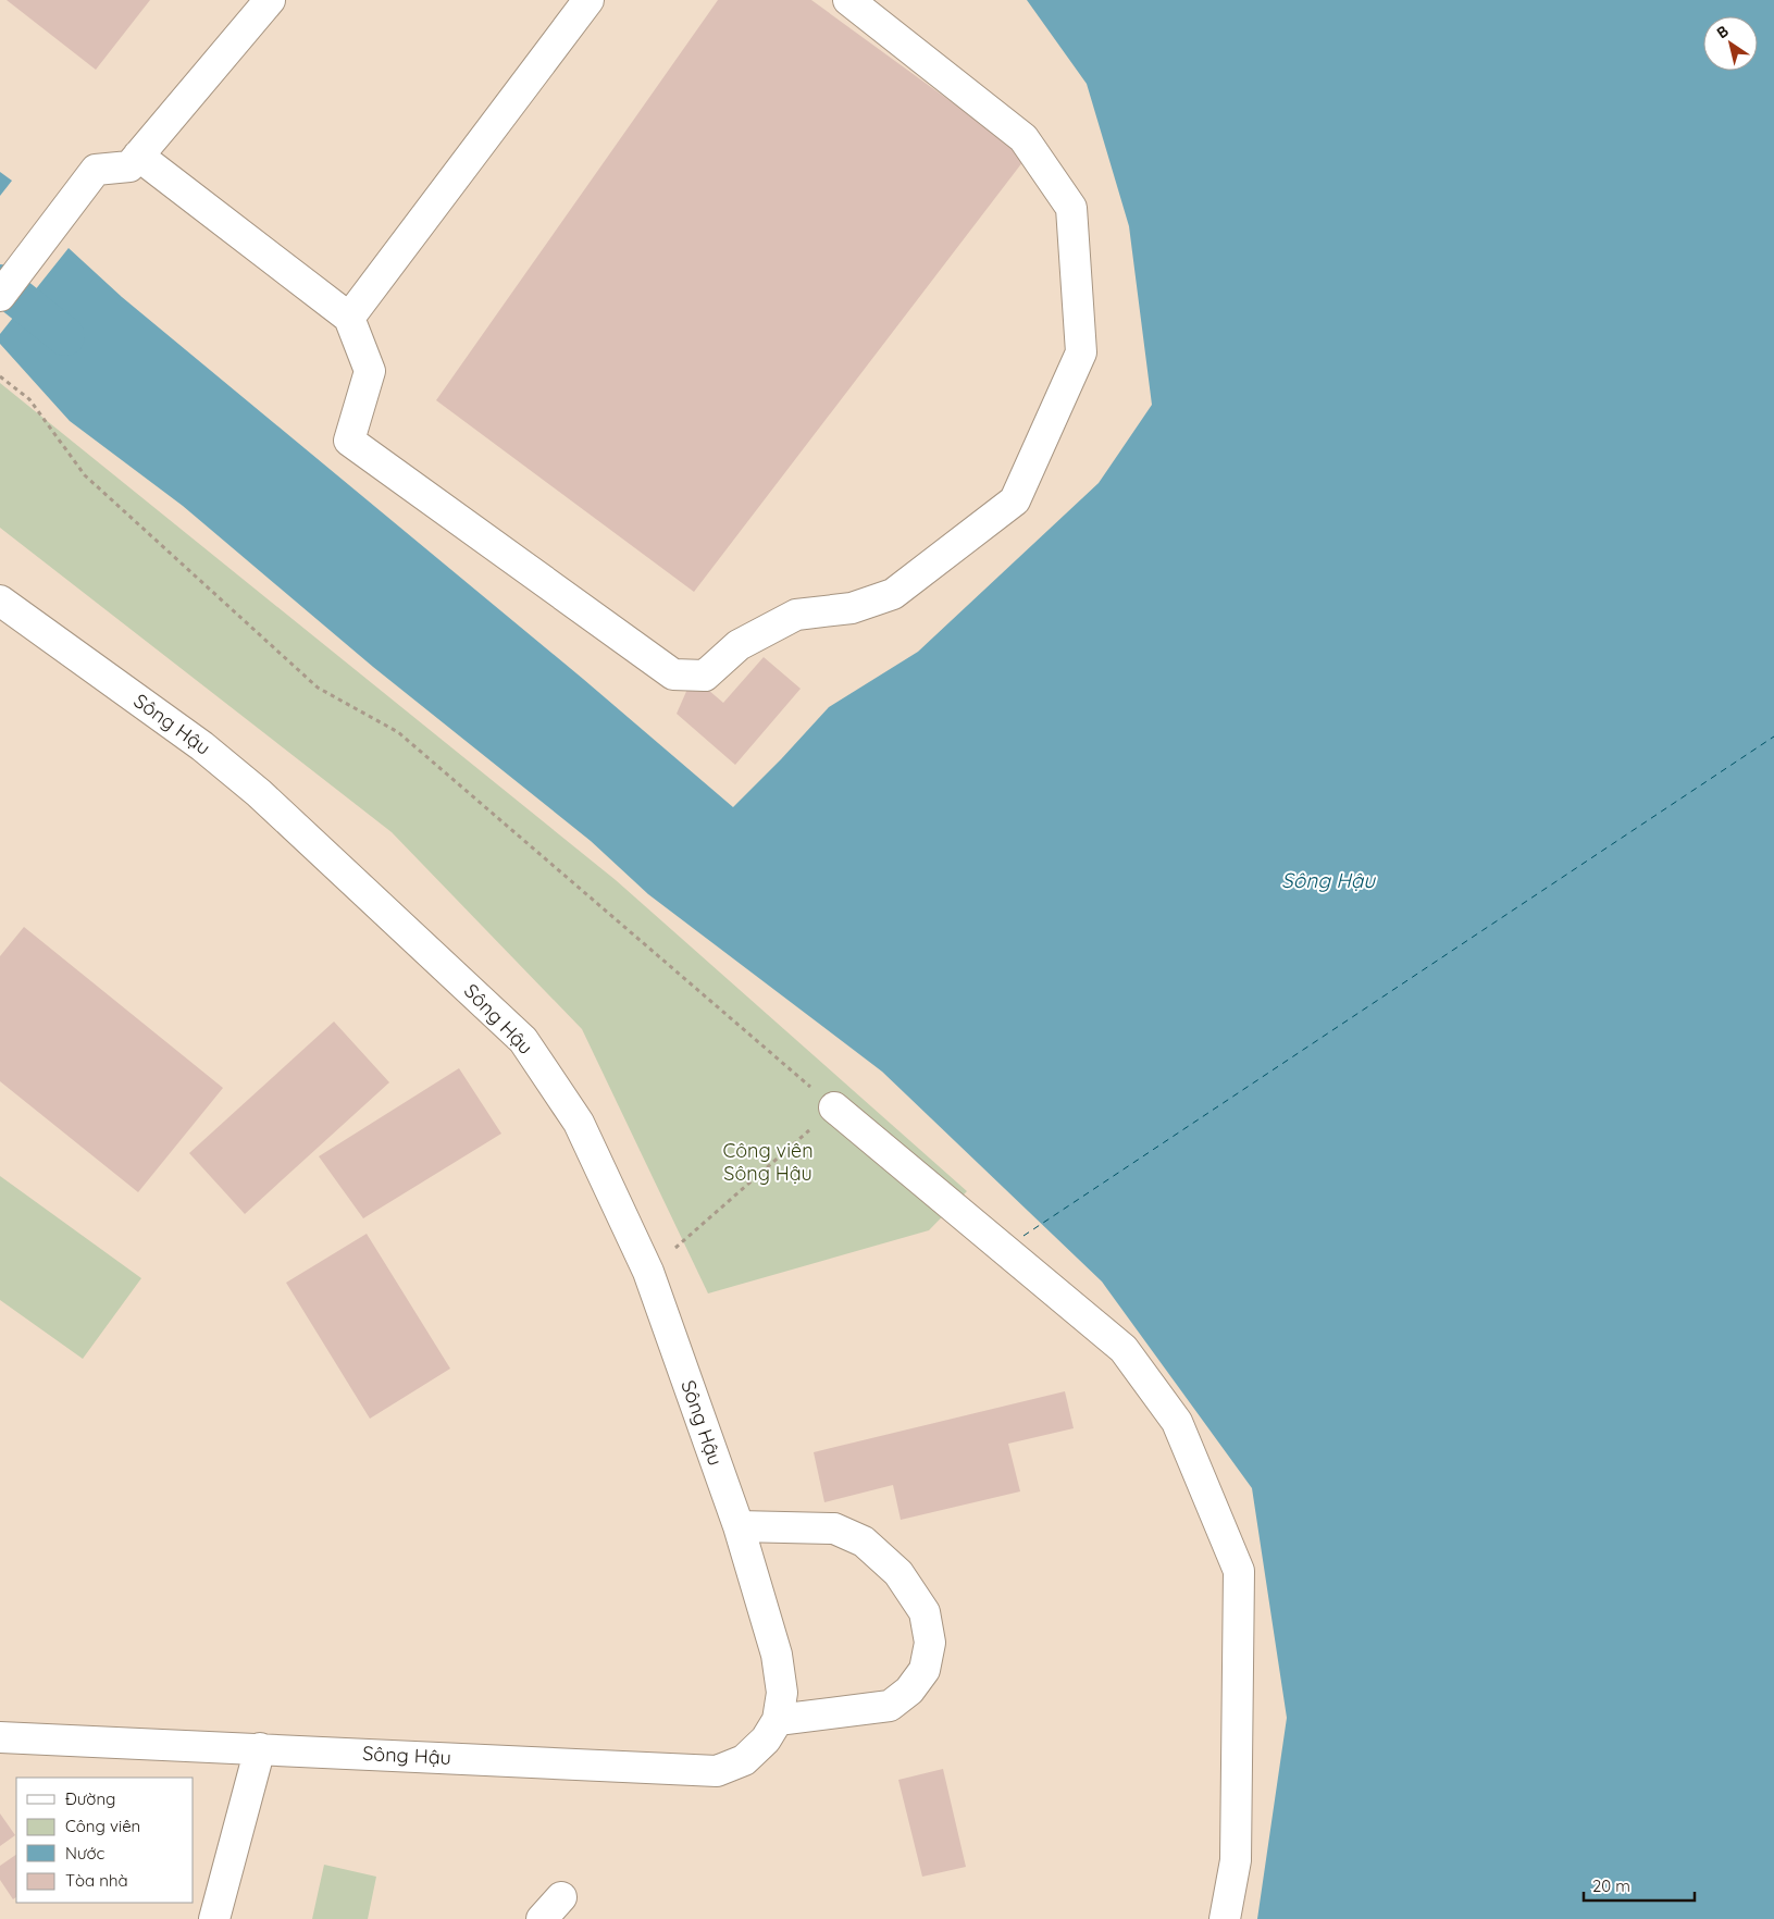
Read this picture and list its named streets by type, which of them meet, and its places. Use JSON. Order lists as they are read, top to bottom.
{
  "streets": {
    "street": ["Sông Hậu"]
  },
  "water": ["Sông Hậu"],
  "parks": ["Công viên Sông Hậu"],
  "legend": [
    "Đường",
    "Công viên",
    "Nước",
    "Tòa nhà"
  ],
  "scale_bar": "20 m",
  "north": "top left"
}
